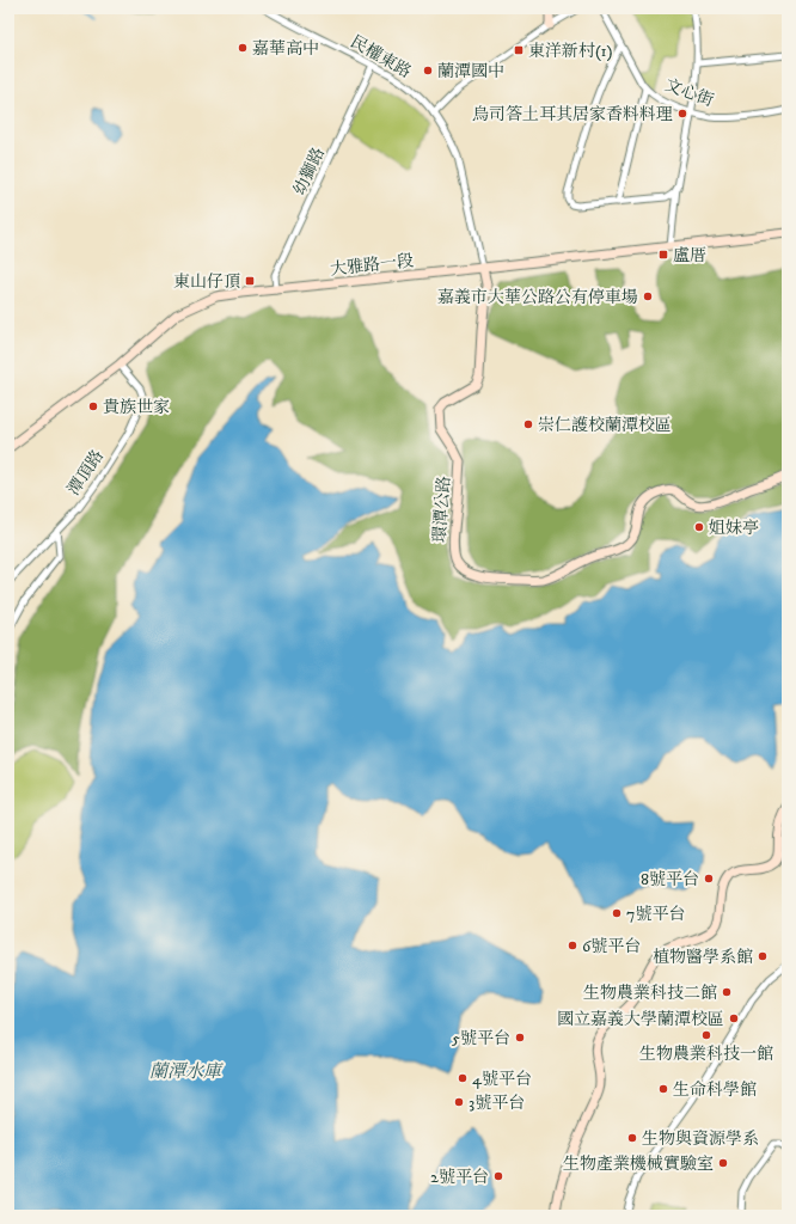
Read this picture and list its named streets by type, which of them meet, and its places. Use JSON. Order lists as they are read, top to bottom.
{
  "streets": {
    "street": [
      "民權東路",
      "文心街",
      "幼獅路",
      "大雅路一段",
      "潭頂路",
      "環潭公路"
    ]
  },
  "crossings": [
    ["民權東路", "幼獅路"],
    ["民權東路", "大雅路一段"],
    ["民權東路", "環潭公路"],
    ["幼獅路", "大雅路一段"],
    ["大雅路一段", "潭頂路"],
    ["大雅路一段", "環潭公路"]
  ],
  "water": ["蘭潭水庫"],
  "places": {
    "other": [
      "嘉華高中",
      "蘭潭國中",
      "烏司答土耳其居家香料料理",
      "嘉義市大華公路公有停車場",
      "貴族世家",
      "崇仁護校蘭潭校區",
      "姐妹亭",
      "8號平台",
      "7號平台",
      "6號平台",
      "植物醫學系館",
      "生物農業科技二館",
      "國立嘉義大學蘭潭校區",
      "生物農業科技一館",
      "5號平台",
      "4號平台",
      "生命科學館",
      "3號平台",
      "生物與資源學系",
      "生物產業機械實驗室",
      "2號平台"
    ],
    "transit": ["東洋新村(1)", "盧厝", "東山仔頂"]
  }
}
